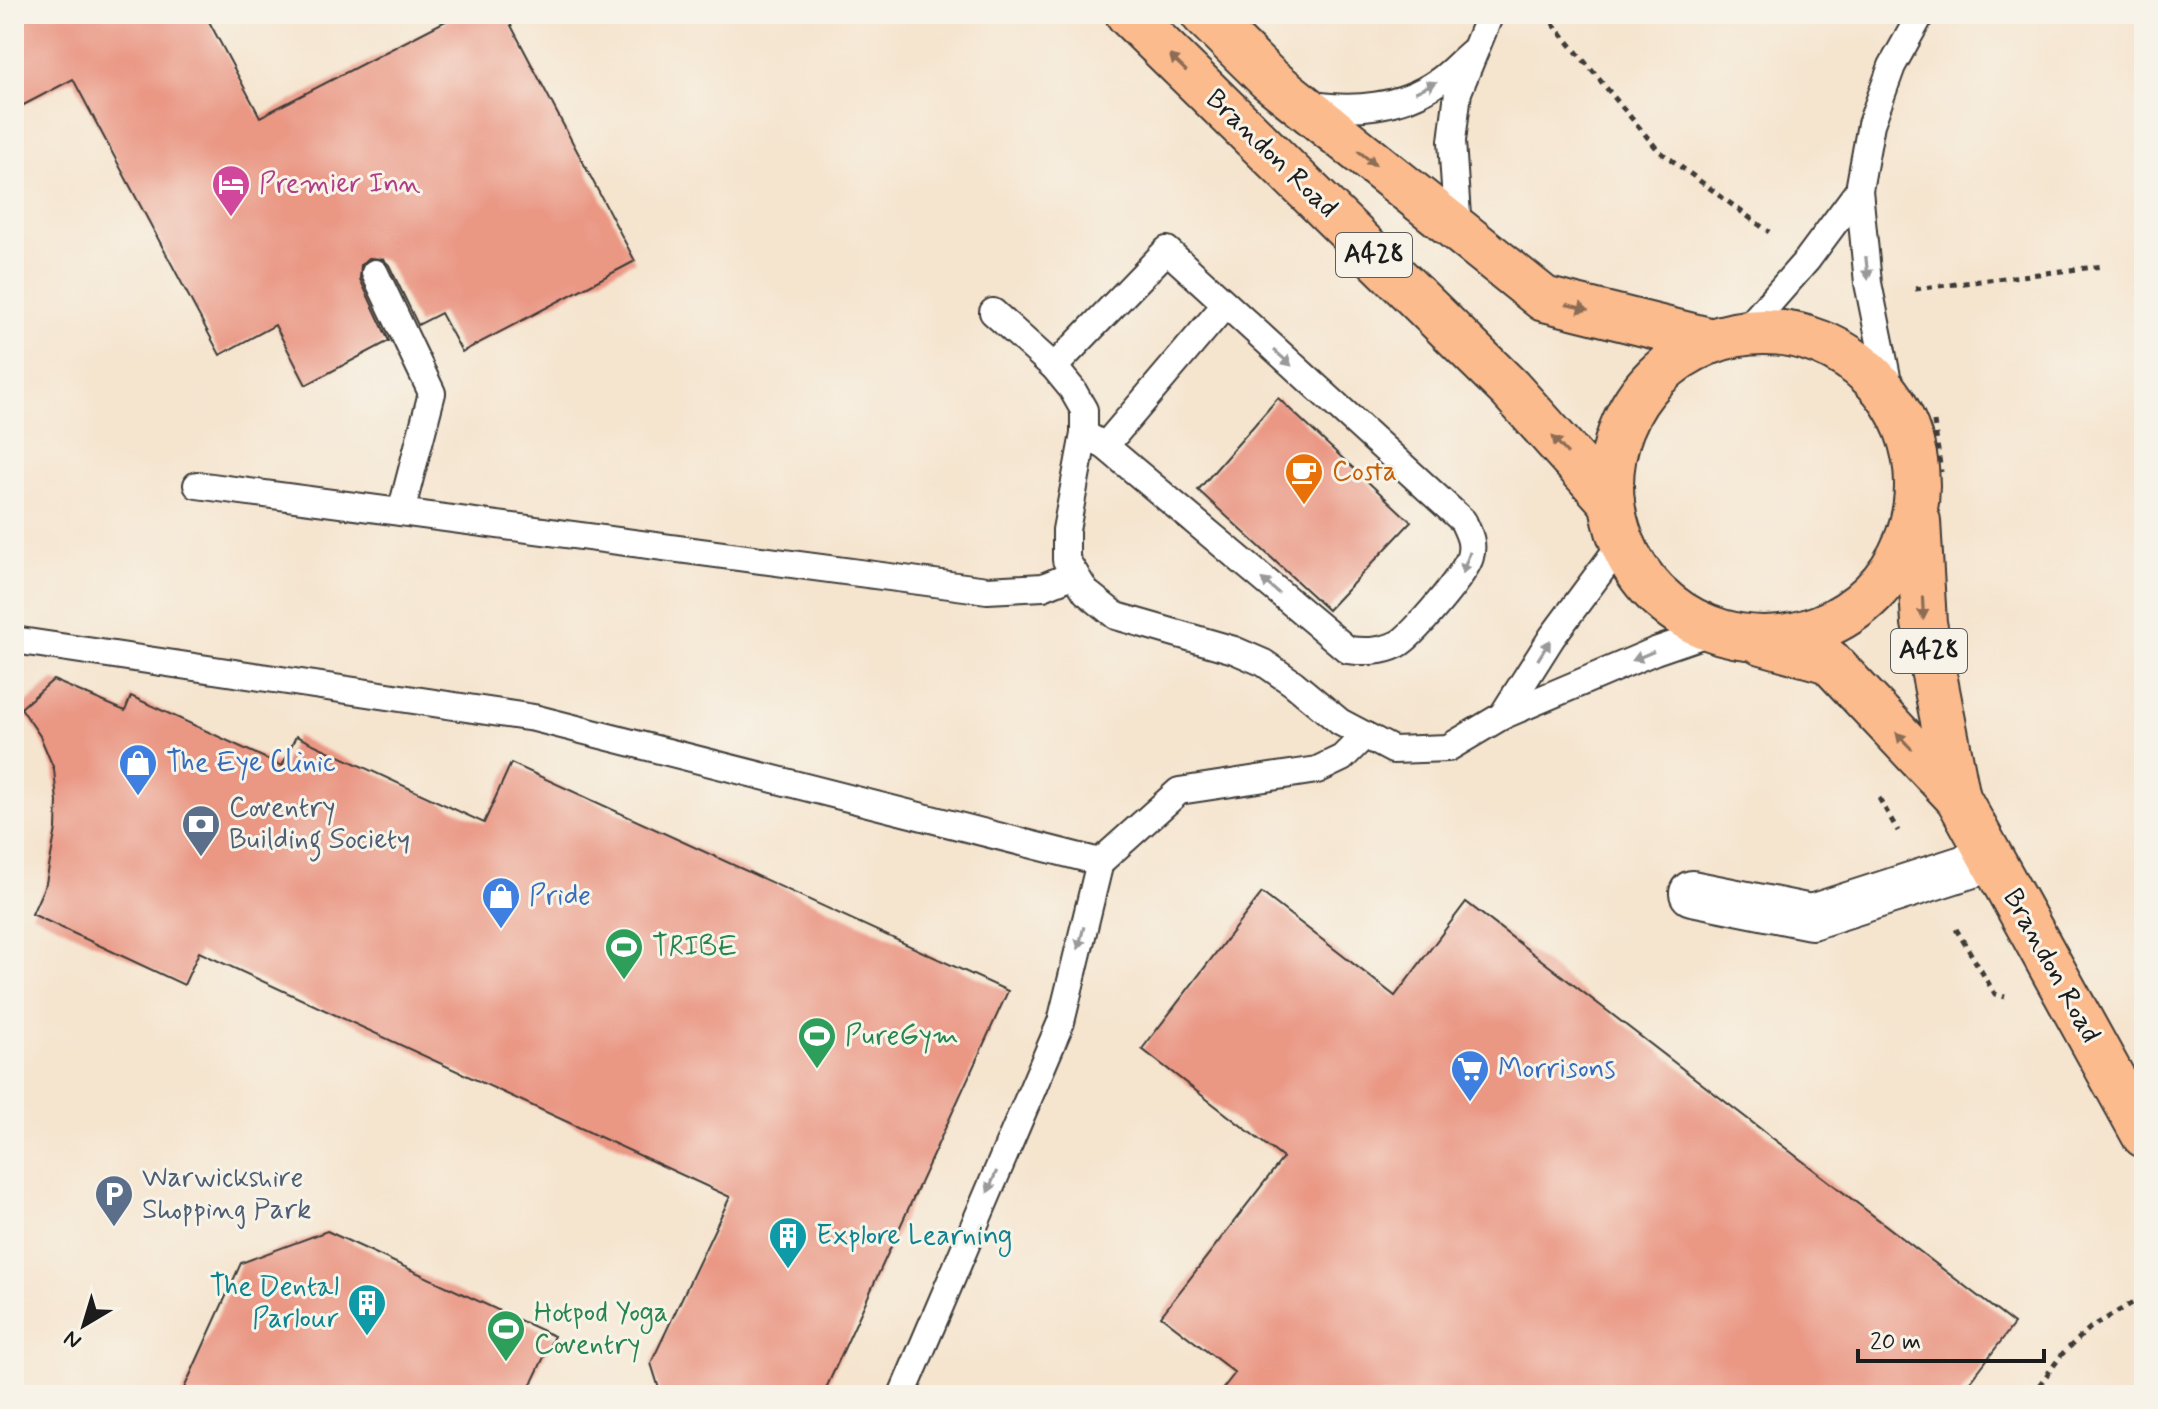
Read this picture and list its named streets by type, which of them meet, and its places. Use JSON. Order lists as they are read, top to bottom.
{
  "streets": {
    "main road": ["Brandon Road", "A428"]
  },
  "places": {
    "hotel": ["Premier Inn"],
    "cafe": ["Costa"],
    "shop": ["The Eye Clinic", "Pride"],
    "bank": ["Coventry Building Society"],
    "sports": ["TRIBE", "PureGym", "Hotpod Yoga Coventry"],
    "supermarket": ["Morrisons"],
    "parking": ["Warwickshire Shopping Park"],
    "building": ["Explore Learning", "The Dental Parlour"]
  },
  "scale_bar": "20 m",
  "north": "bottom left"
}
